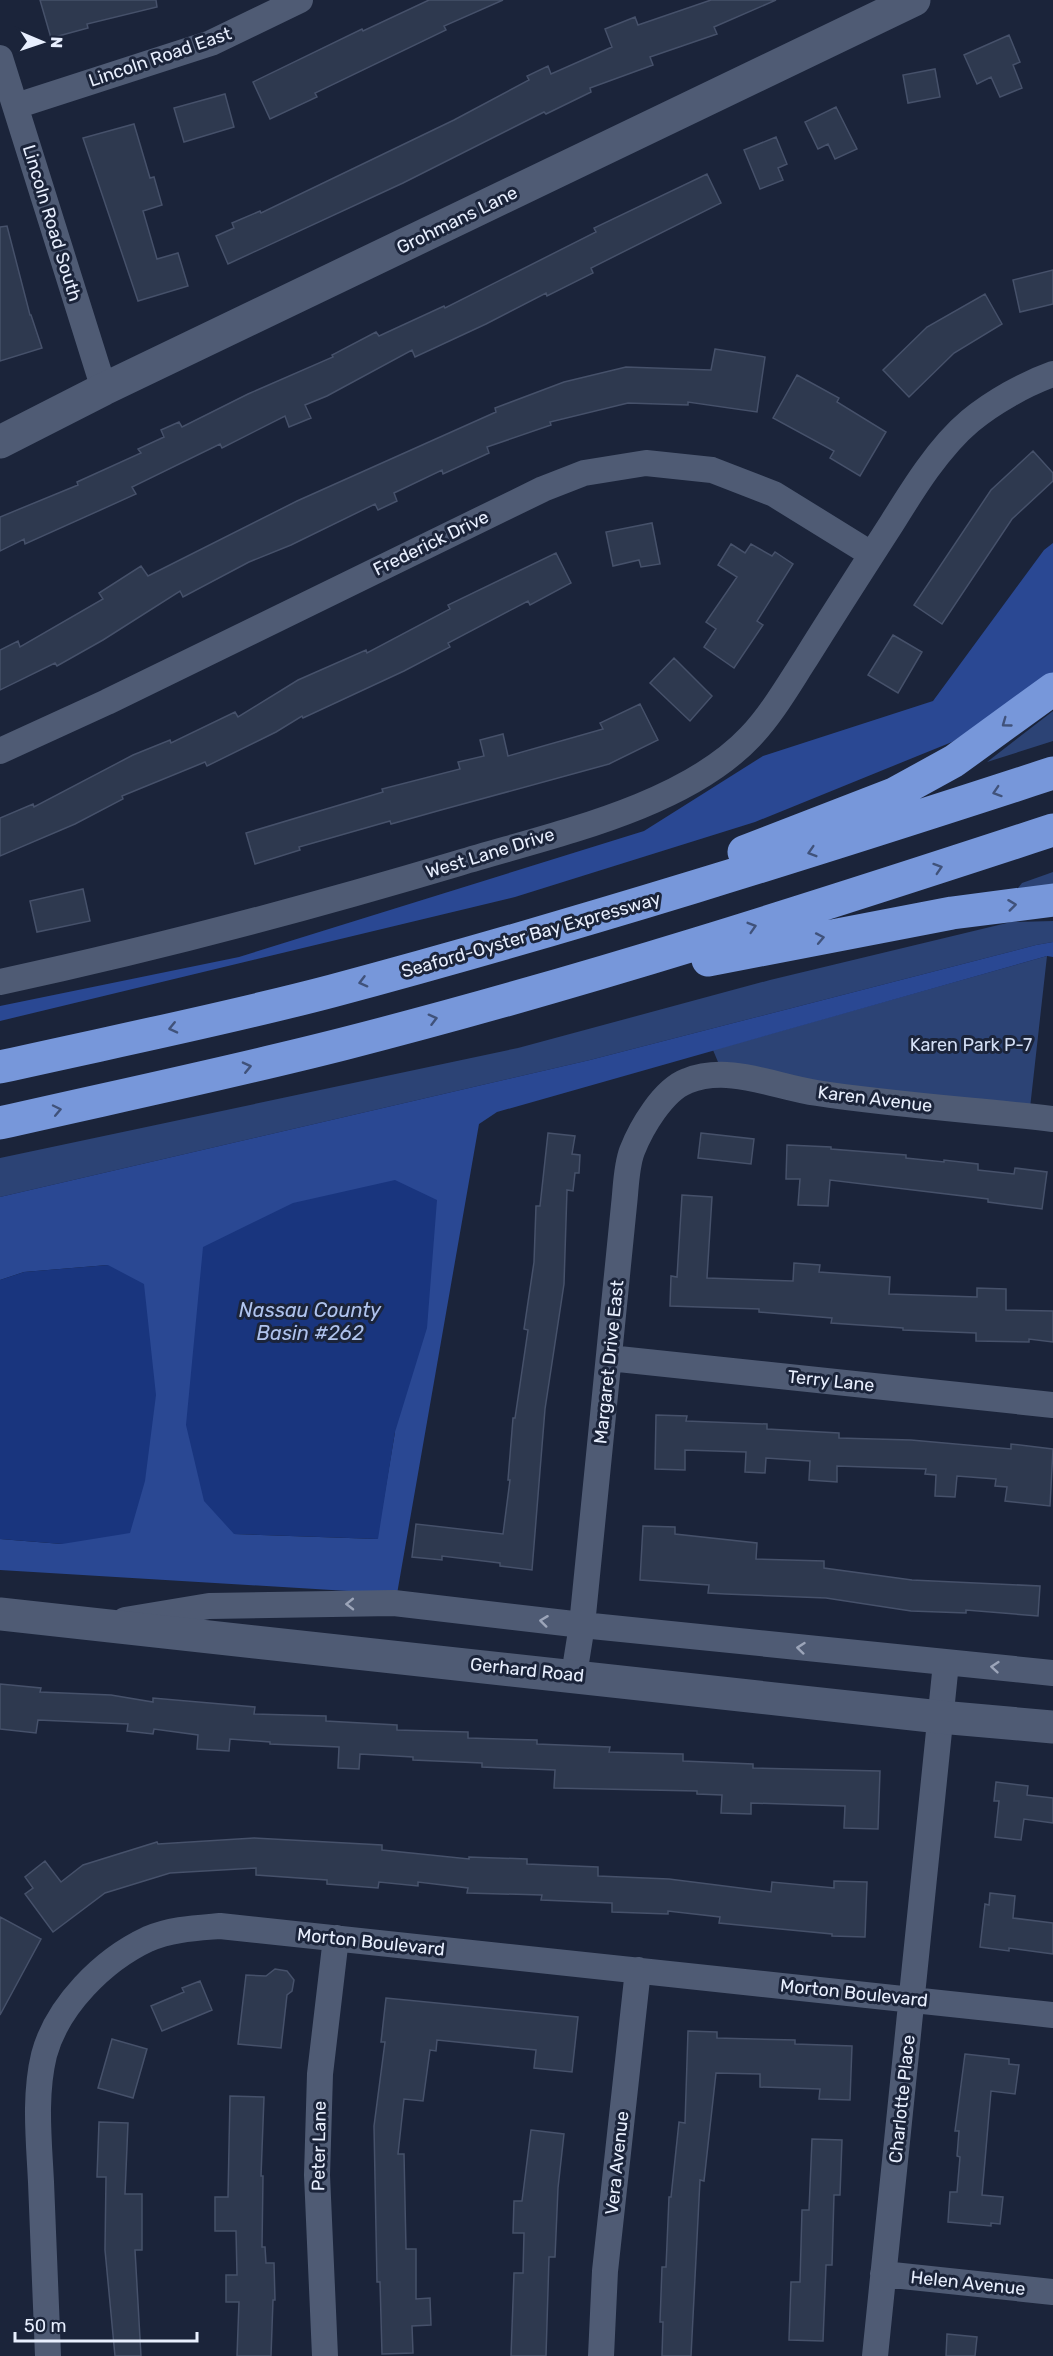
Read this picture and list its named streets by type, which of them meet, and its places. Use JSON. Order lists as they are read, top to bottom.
{
  "streets": {
    "highway": ["Seaford-Oyster Bay Expressway"],
    "street": [
      "Lincoln Road East",
      "Grohmans Lane",
      "Lincoln Road South",
      "Frederick Drive",
      "West Lane Drive",
      "Karen Avenue",
      "Margaret Drive East",
      "Terry Lane",
      "Gerhard Road",
      "Morton Boulevard",
      "Charlotte Place",
      "Peter Lane",
      "Vera Avenue",
      "Helen Avenue"
    ]
  },
  "crossings": [
    ["Lincoln Road East", "Lincoln Road South"],
    ["Grohmans Lane", "Lincoln Road South"],
    ["Frederick Drive", "West Lane Drive"],
    ["Karen Avenue", "Margaret Drive East"],
    ["Margaret Drive East", "Terry Lane"],
    ["Margaret Drive East", "Gerhard Road"],
    ["Gerhard Road", "Charlotte Place"],
    ["Morton Boulevard", "Charlotte Place"],
    ["Morton Boulevard", "Peter Lane"],
    ["Morton Boulevard", "Vera Avenue"],
    ["Charlotte Place", "Helen Avenue"]
  ],
  "water": ["Nassau County Basin #262"],
  "parks": ["Karen Park P-7"],
  "scale_bar": "50 m",
  "north": "right"
}
